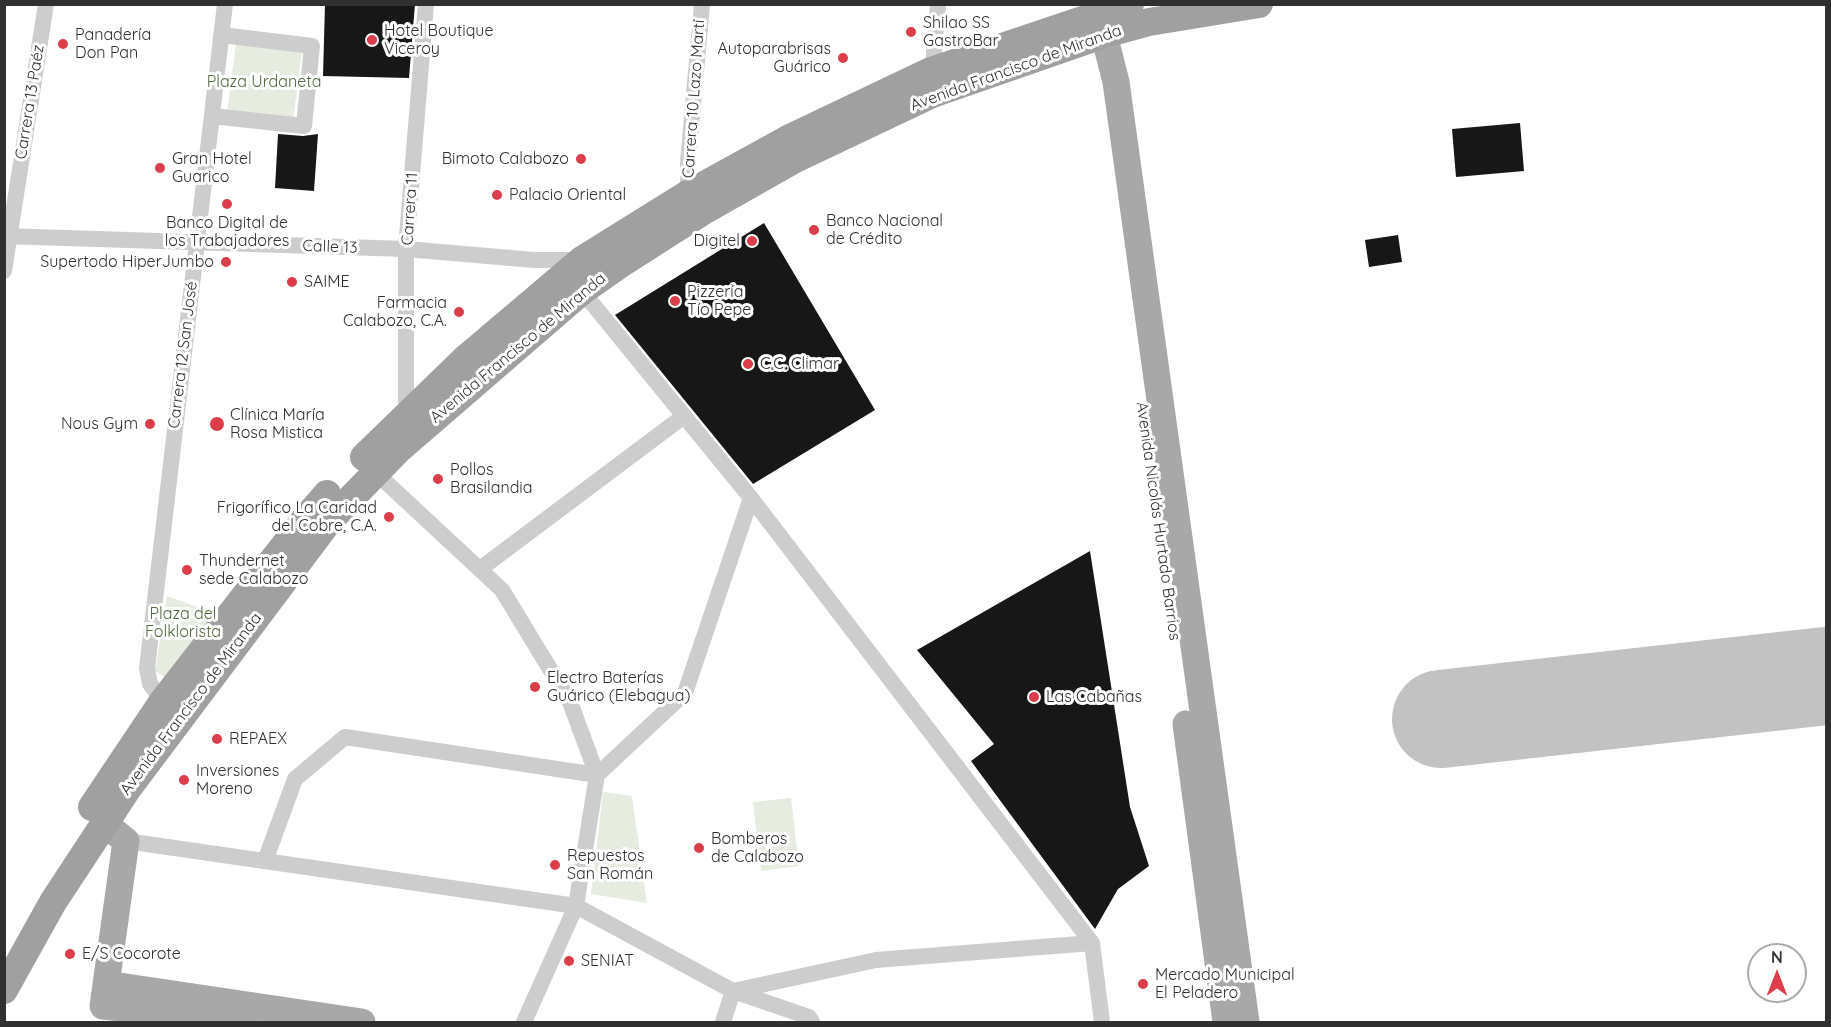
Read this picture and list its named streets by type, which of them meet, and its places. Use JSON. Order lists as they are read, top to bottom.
{
  "streets": {
    "highway": ["Avenida Francisco de Miranda"],
    "main road": ["Avenida Nicolás Hurtado Barrios"],
    "street": [
      "Carrera 10 Lazo Martí",
      "Carrera 13 Paéz",
      "Carrera 11",
      "Calle 13",
      "Carrera 12 San José"
    ]
  },
  "crossings": [
    ["Avenida Francisco de Miranda", "Carrera 10 Lazo Martí"],
    ["Avenida Francisco de Miranda", "Carrera 11"],
    ["Avenida Francisco de Miranda", "Calle 13"],
    ["Avenida Francisco de Miranda", "Carrera 12 San José"],
    ["Avenida Francisco de Miranda", "Avenida Nicolás Hurtado Barrios"],
    ["Carrera 13 Paéz", "Calle 13"],
    ["Carrera 11", "Calle 13"],
    ["Calle 13", "Carrera 12 San José"]
  ],
  "parks": ["Plaza Urdaneta", "Plaza del Folklorista"],
  "places": [
    "Shilao SS GastroBar",
    "Hotel Boutique Viceroy",
    "Panadería Don Pan",
    "Autoparabrisas Guárico",
    "Bimoto Calabozo",
    "Gran Hotel Guarico",
    "Palacio Oriental",
    "Banco Digital de los Trabajadores",
    "Banco Nacional de Crédito",
    "Digitel",
    "Supertodo HiperJumbo",
    "SAIME",
    "Pizzería Tío Pepe",
    "Farmacia Calabozo, C.A.",
    "C.C. Climar",
    "Nous Gym",
    "Clínica María Rosa Mistica",
    "Pollos Brasilandia",
    "Frigorífico La Caridad del Cobre, C.A.",
    "Thundernet sede Calabozo",
    "Electro Baterías Guárico (Elebagua)",
    "Las Cabañas",
    "REPAEX",
    "Inversiones Moreno",
    "Bomberos de Calabozo",
    "Repuestos San Román",
    "E/S Cocorote",
    "SENIAT",
    "Mercado Municipal El Peladero"
  ],
  "north": "top"
}
